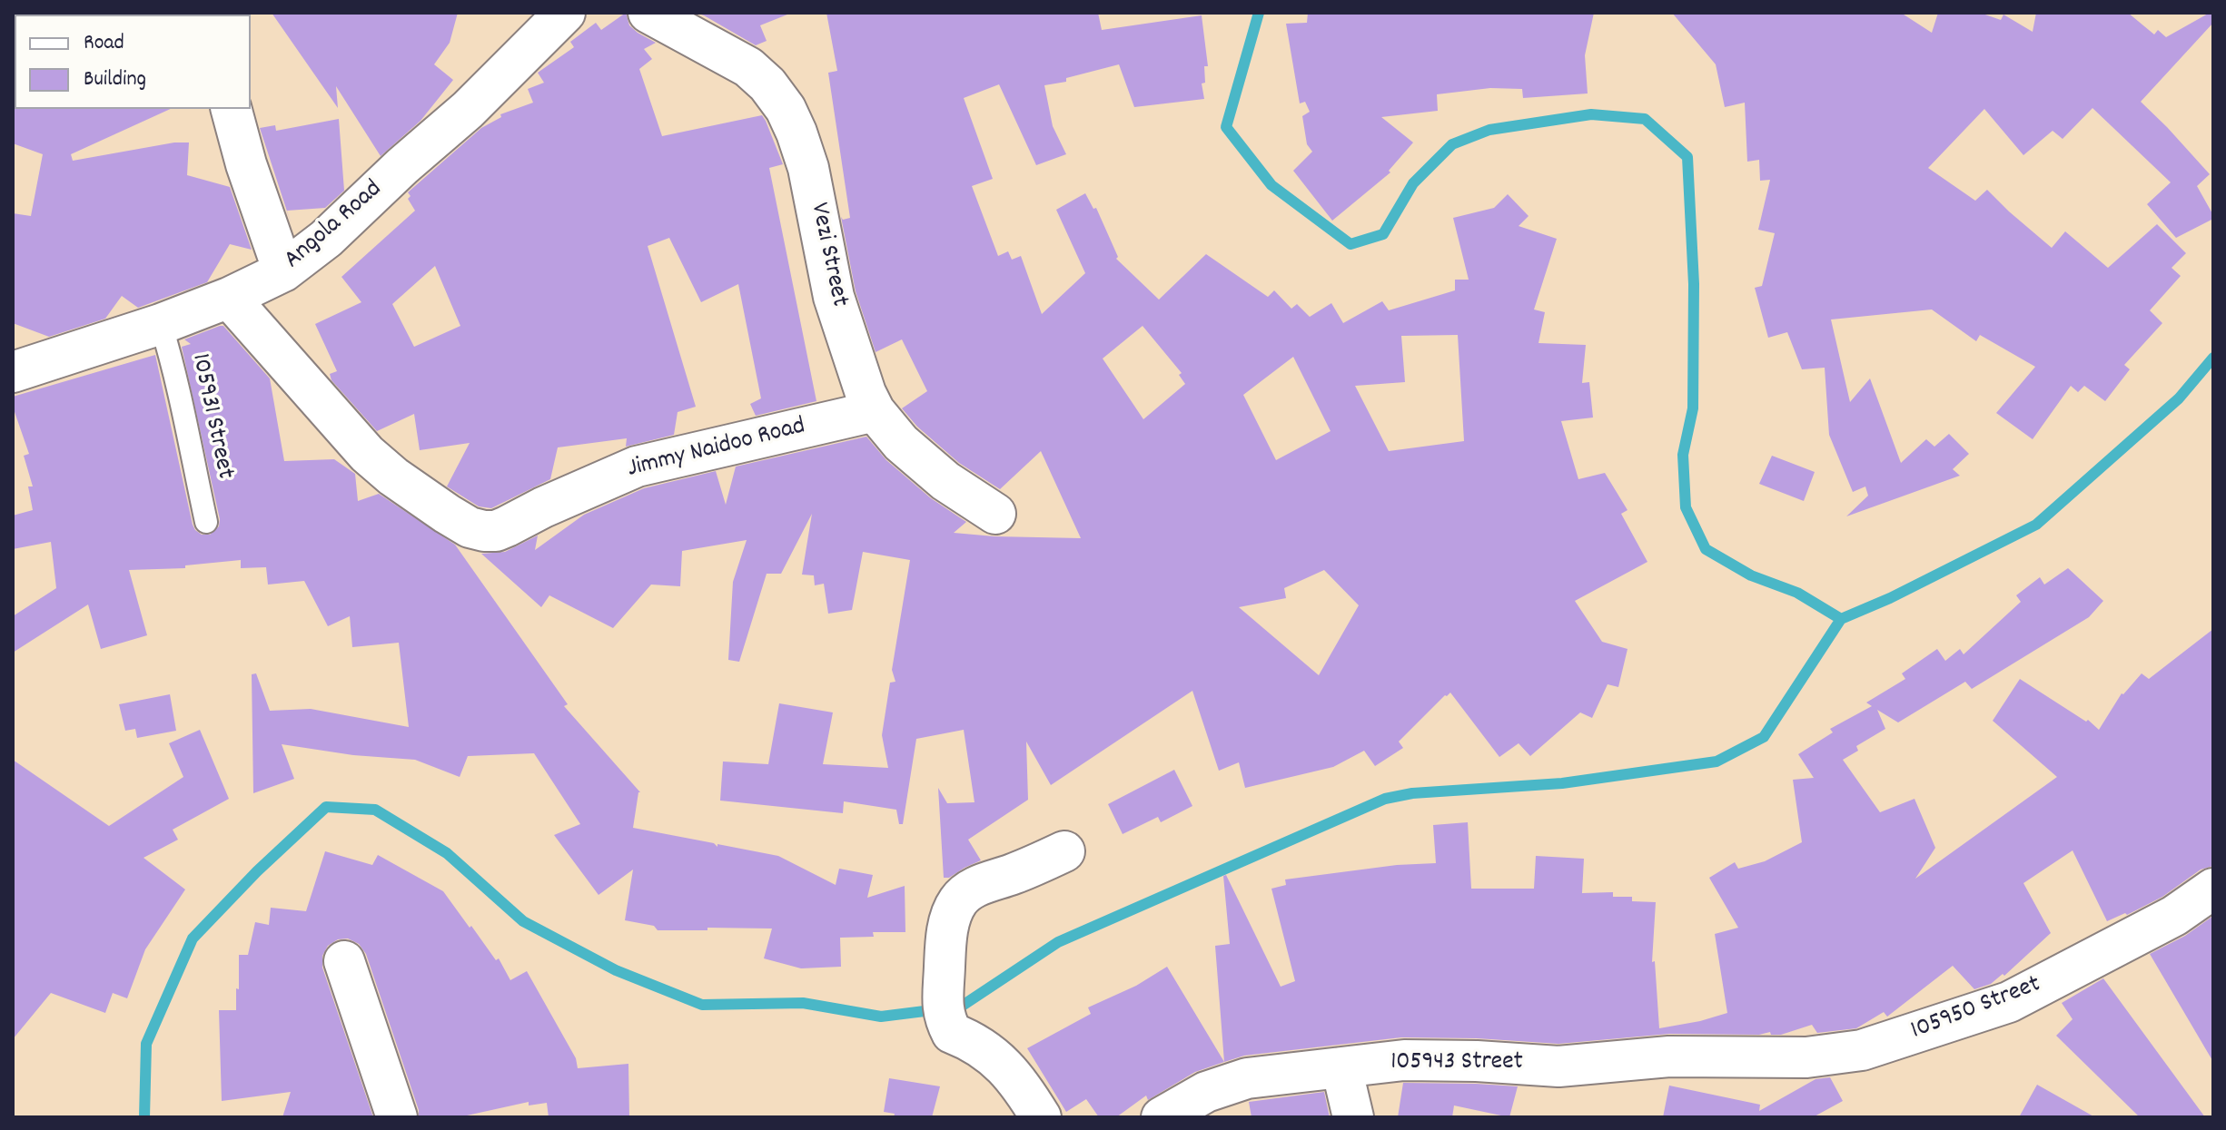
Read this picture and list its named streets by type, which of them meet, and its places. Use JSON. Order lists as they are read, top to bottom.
{
  "streets": {
    "street": [
      "Angola Road",
      "Vezi Street",
      "Jimmy Naidoo Road",
      "105950 Street",
      "105943 Street"
    ],
    "lane": ["105931 Street"]
  },
  "crossings": [
    ["Angola Road", "105931 Street"],
    ["Angola Road", "Jimmy Naidoo Road"],
    ["Vezi Street", "Jimmy Naidoo Road"],
    ["105950 Street", "105943 Street"]
  ],
  "legend": ["Road", "Building"]
}
